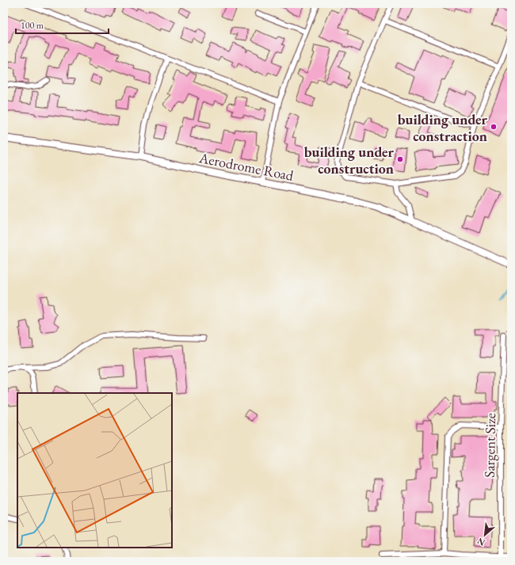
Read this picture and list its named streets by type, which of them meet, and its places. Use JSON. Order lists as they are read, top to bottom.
{
  "streets": {
    "street": ["Aerodrome Road", "Sargent Size"]
  },
  "places": ["building under constraction", "building under construction"],
  "scale_bar": "100 m",
  "north": "bottom left"
}
